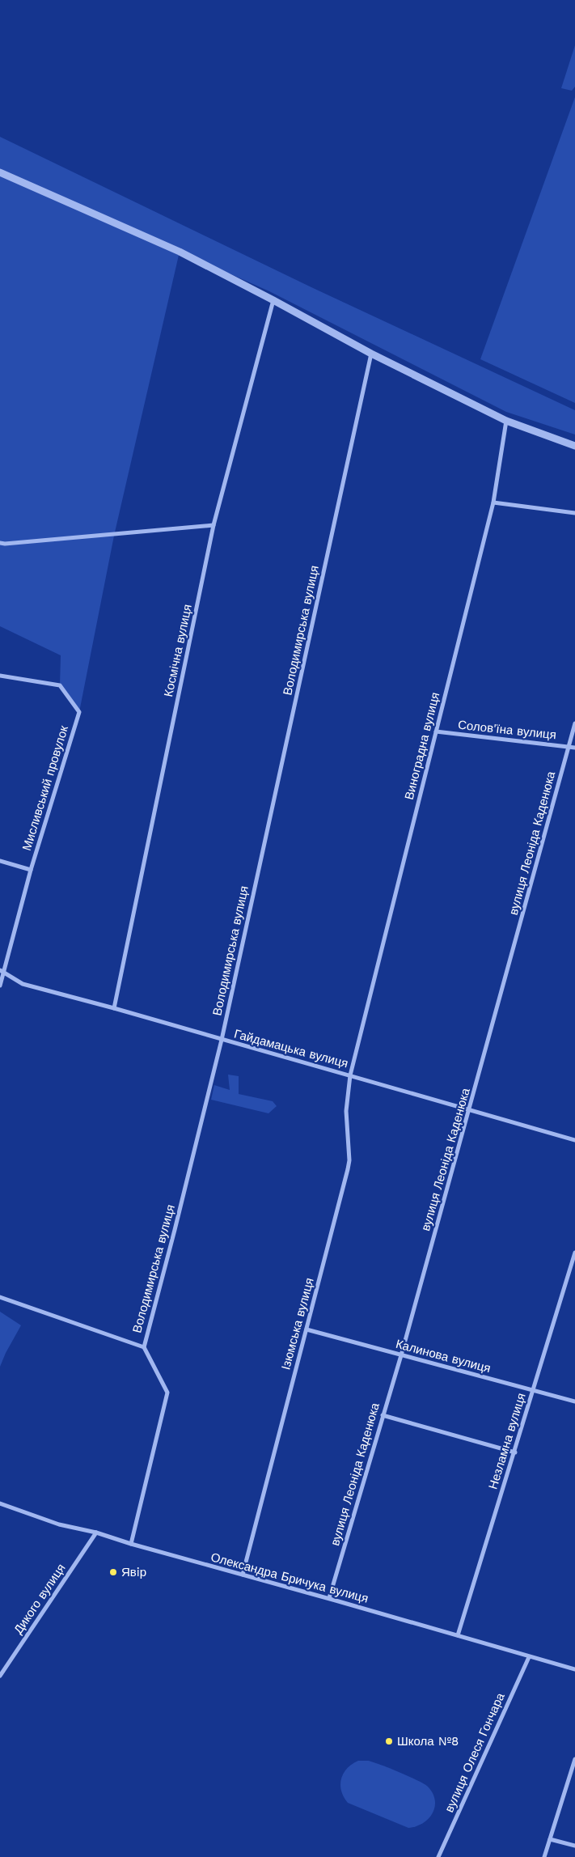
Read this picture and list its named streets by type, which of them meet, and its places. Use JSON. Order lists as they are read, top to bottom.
{
  "streets": {
    "street": [
      "Володимирська вулиця",
      "Космічна вулиця",
      "Солов'їна вулиця",
      "Виноградна вулиця",
      "Мисливський провулок",
      "вулиця Леоніда Каденюка",
      "Гайдамацька вулиця",
      "Ізюмська вулиця",
      "Калинова вулиця",
      "Незламна вулиця",
      "Олександра Бричука вулиця",
      "Дикого вулиця",
      "вулиця Олеся Гончара"
    ]
  },
  "crossings": [
    ["Володимирська вулиця", "Гайдамацька вулиця"],
    ["Володимирська вулиця", "Олександра Бричука вулиця"],
    ["Космічна вулиця", "Гайдамацька вулиця"],
    ["Солов'їна вулиця", "Виноградна вулиця"],
    ["Солов'їна вулиця", "вулиця Леоніда Каденюка"],
    ["Виноградна вулиця", "Гайдамацька вулиця"],
    ["Виноградна вулиця", "Ізюмська вулиця"],
    ["Мисливський провулок", "Гайдамацька вулиця"],
    ["вулиця Леоніда Каденюка", "Гайдамацька вулиця"],
    ["вулиця Леоніда Каденюка", "Калинова вулиця"],
    ["вулиця Леоніда Каденюка", "Олександра Бричука вулиця"],
    ["Гайдамацька вулиця", "Ізюмська вулиця"],
    ["Ізюмська вулиця", "Калинова вулиця"],
    ["Ізюмська вулиця", "Олександра Бричука вулиця"],
    ["Калинова вулиця", "Незламна вулиця"],
    ["Незламна вулиця", "Олександра Бричука вулиця"],
    ["Олександра Бричука вулиця", "Дикого вулиця"],
    ["Олександра Бричука вулиця", "вулиця Олеся Гончара"]
  ],
  "places": ["Явiр", "Школа №8"]
}
